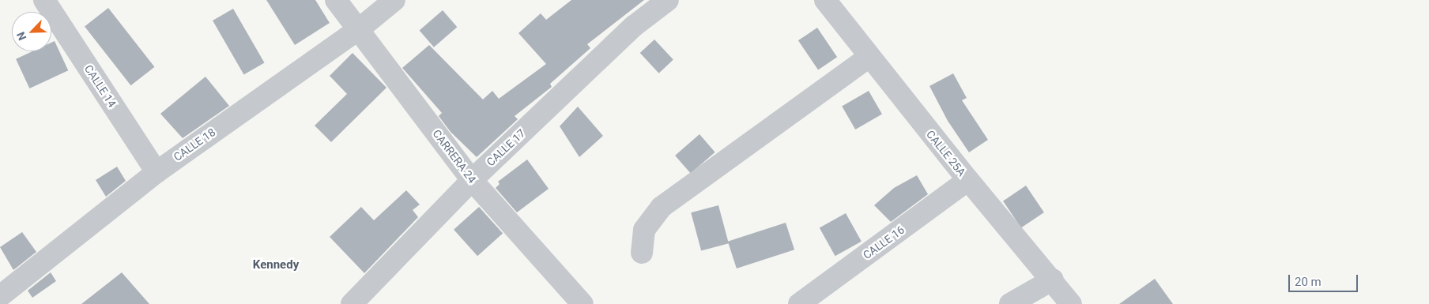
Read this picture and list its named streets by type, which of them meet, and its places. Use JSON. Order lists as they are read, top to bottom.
{
  "streets": {
    "street": [
      "CALLE 14",
      "CALLE 18",
      "CALLE 17",
      "CALLE 25A",
      "CARRERA 24",
      "CALLE 16"
    ]
  },
  "crossings": [
    ["CALLE 14", "CALLE 18"],
    ["CALLE 18", "CARRERA 24"],
    ["CALLE 17", "CARRERA 24"],
    ["CALLE 25A", "CALLE 16"]
  ],
  "districts": ["Kennedy"],
  "scale_bar": "20 m",
  "north": "bottom left"
}
